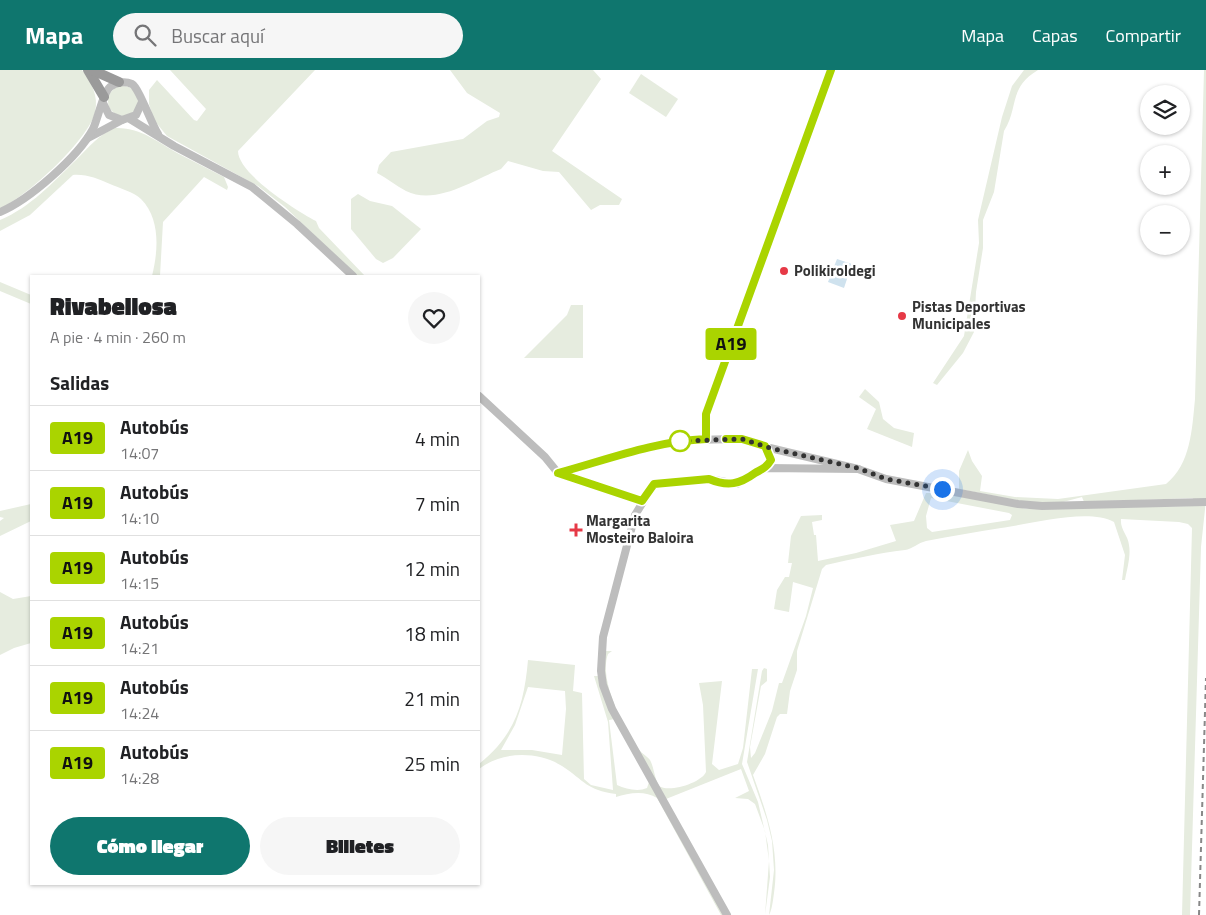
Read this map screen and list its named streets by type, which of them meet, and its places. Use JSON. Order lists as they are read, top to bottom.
{
  "places": {
    "other": ["Polikiroldegi", "Pistas Deportivas Municipales"],
    "health": ["Margarita Mosteiro Baloira"]
  },
  "lines": ["bus line A19"],
  "page": {
    "header": "Mapa",
    "search": "Buscar aquí",
    "nav": ["Mapa", "Capas", "Compartir"],
    "on_map": "A19",
    "map_buttons": ["+", "−"],
    "heading": [
      ["Rivabellosa", "A pie · 4 min · 260 m"],
      "Salidas"
    ],
    "list": [
      {
        "mark": "A19",
        "name": "Autobús",
        "note": "14:07",
        "value": "4 min"
      },
      {
        "mark": "A19",
        "name": "Autobús",
        "note": "14:10",
        "value": "7 min"
      },
      {
        "mark": "A19",
        "name": "Autobús",
        "note": "14:15",
        "value": "12 min"
      },
      {
        "mark": "A19",
        "name": "Autobús",
        "note": "14:21",
        "value": "18 min"
      },
      {
        "mark": "A19",
        "name": "Autobús",
        "note": "14:24",
        "value": "21 min"
      },
      {
        "mark": "A19",
        "name": "Autobús",
        "note": "14:28",
        "value": "25 min"
      }
    ],
    "buttons": ["Cómo llegar", "Billetes"]
  }
}
